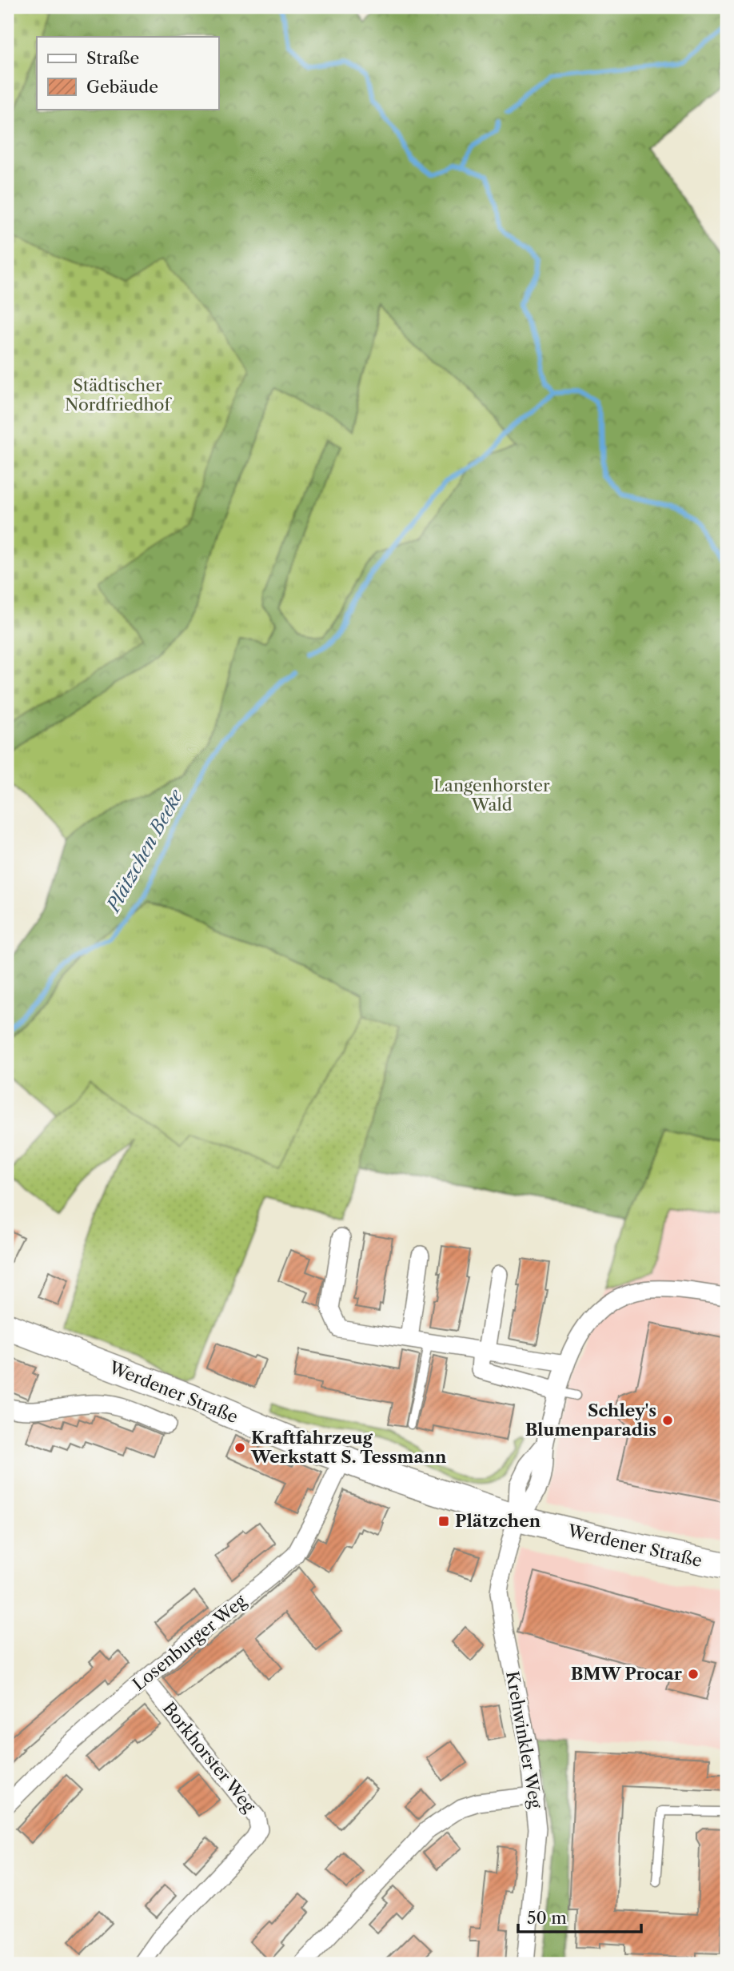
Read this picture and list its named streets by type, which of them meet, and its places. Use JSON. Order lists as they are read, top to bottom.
{
  "streets": {
    "main road": ["Werdener Straße"],
    "street": ["Losenburger Weg", "Krehwinkler Weg", "Borkhorster Weg"]
  },
  "crossings": [
    ["Werdener Straße", "Losenburger Weg"],
    ["Werdener Straße", "Krehwinkler Weg"],
    ["Losenburger Weg", "Borkhorster Weg"]
  ],
  "water": ["Plätzchen Beeke"],
  "parks": ["Städtischer Nordfriedhof", "Langenhorster Wald"],
  "places": {
    "other": ["Schley's Blumenparadis", "Kraftfahrzeug Werkstatt S. Tessmann", "BMW Procar"],
    "transit": ["Plätzchen"]
  },
  "legend": ["Straße", "Gebäude"],
  "scale_bar": "50 m"
}
